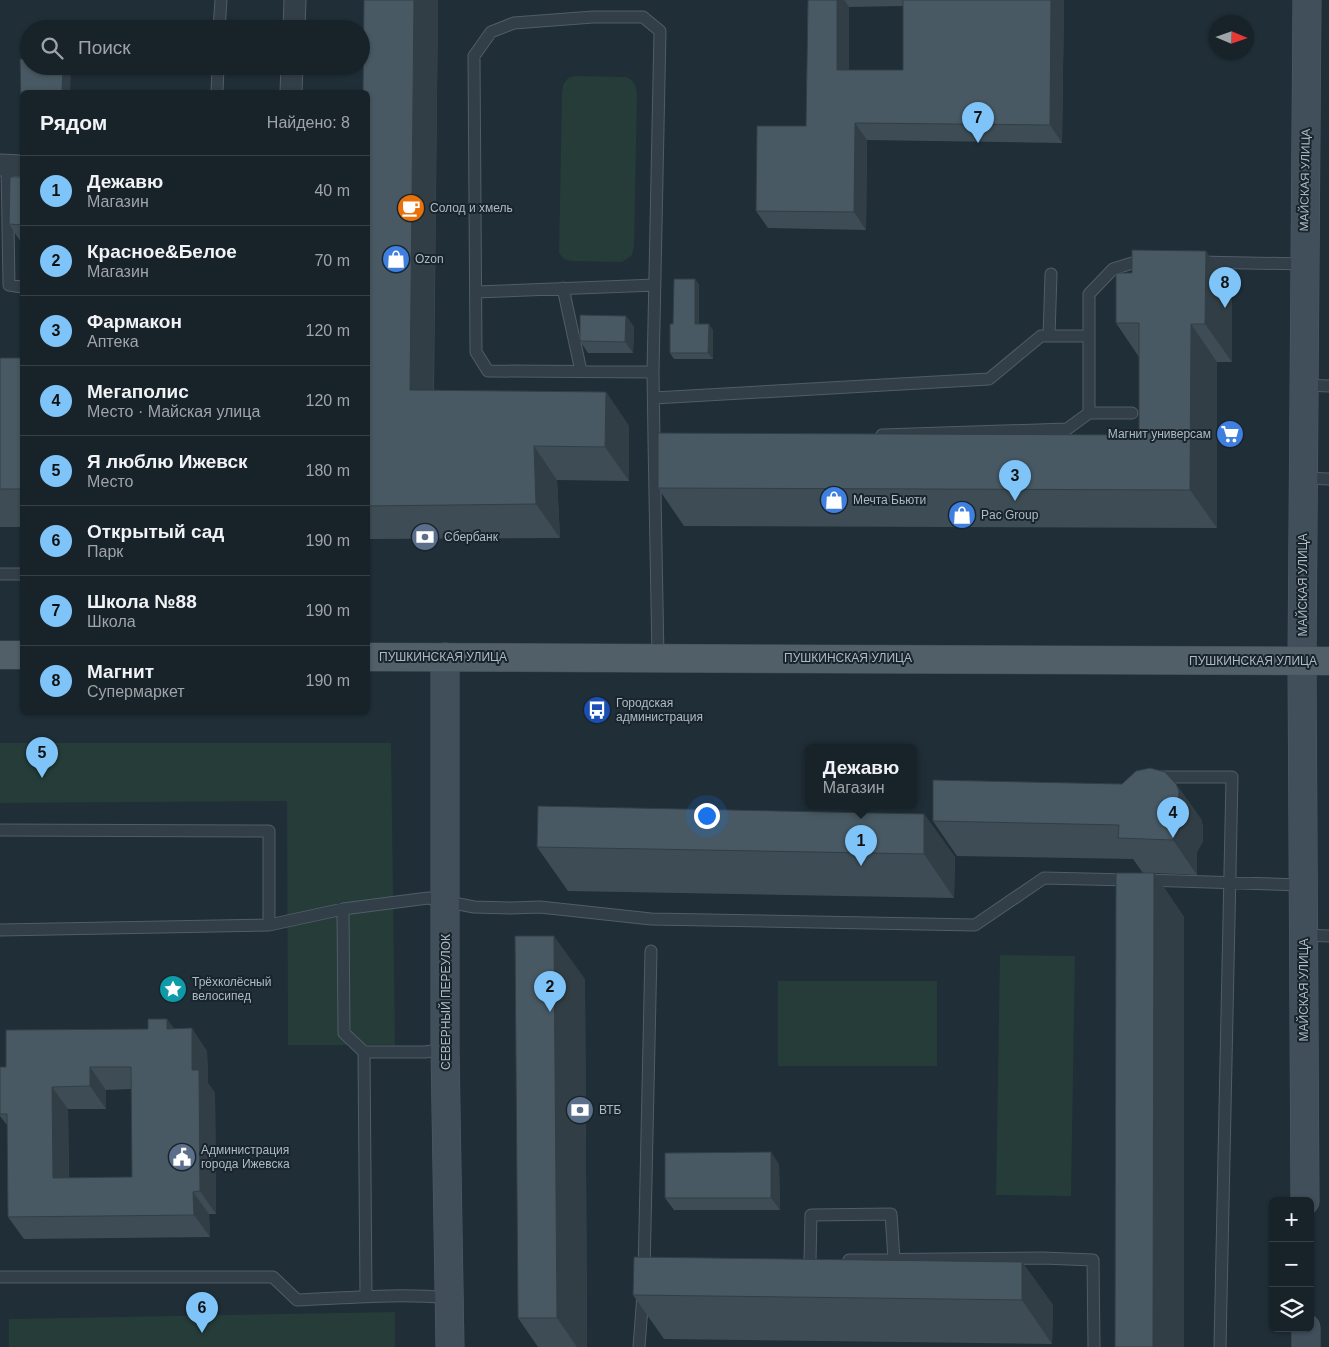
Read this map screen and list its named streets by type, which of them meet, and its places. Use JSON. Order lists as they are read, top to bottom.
{
  "streets": {
    "main road": ["ПУШКИНСКАЯ УЛИЦА"],
    "street": ["МАЙСКАЯ УЛИЦА", "СЕВЕРНЫЙ ПЕРЕУЛОК"]
  },
  "crossings": [
    ["МАЙСКАЯ УЛИЦА", "ПУШКИНСКАЯ УЛИЦА"],
    ["ПУШКИНСКАЯ УЛИЦА", "СЕВЕРНЫЙ ПЕРЕУЛОК"]
  ],
  "places": {
    "cafe": ["Солод и хмель"],
    "shop": ["Ozon", "Мечта Бьюти", "Pac Group"],
    "supermarket": ["Магнит универсам"],
    "bank": ["Сбербанк", "ВТБ"],
    "bus stop": ["Городская администрация"],
    "place": ["Трёхколёсный велосипед"],
    "public building": ["Администрация города Ижевска"]
  },
  "north": "right",
  "page": {
    "search": "Поиск",
    "heading": ["Рядом", "Найдено: 8"],
    "pins": [
      "7",
      "8",
      "3",
      "5",
      "4",
      "1",
      "2",
      "6"
    ],
    "list": [
      {
        "mark": "1",
        "name": "Дежавю",
        "note": "Магазин",
        "value": "40 m"
      },
      {
        "mark": "2",
        "name": "Красное&Белое",
        "note": "Магазин",
        "value": "70 m"
      },
      {
        "mark": "3",
        "name": "Фармакон",
        "note": "Аптека",
        "value": "120 m"
      },
      {
        "mark": "4",
        "name": "Мегаполис",
        "note": "Место · Майская улица",
        "value": "120 m"
      },
      {
        "mark": "5",
        "name": "Я люблю Ижевск",
        "note": "Место",
        "value": "180 m"
      },
      {
        "mark": "6",
        "name": "Открытый сад",
        "note": "Парк",
        "value": "190 m"
      },
      {
        "mark": "7",
        "name": "Школа №88",
        "note": "Школа",
        "value": "190 m"
      },
      {
        "mark": "8",
        "name": "Магнит",
        "note": "Супермаркет",
        "value": "190 m"
      }
    ],
    "popup": ["Дежавю", "Магазин"],
    "map_buttons": ["+", "−"]
  }
}
